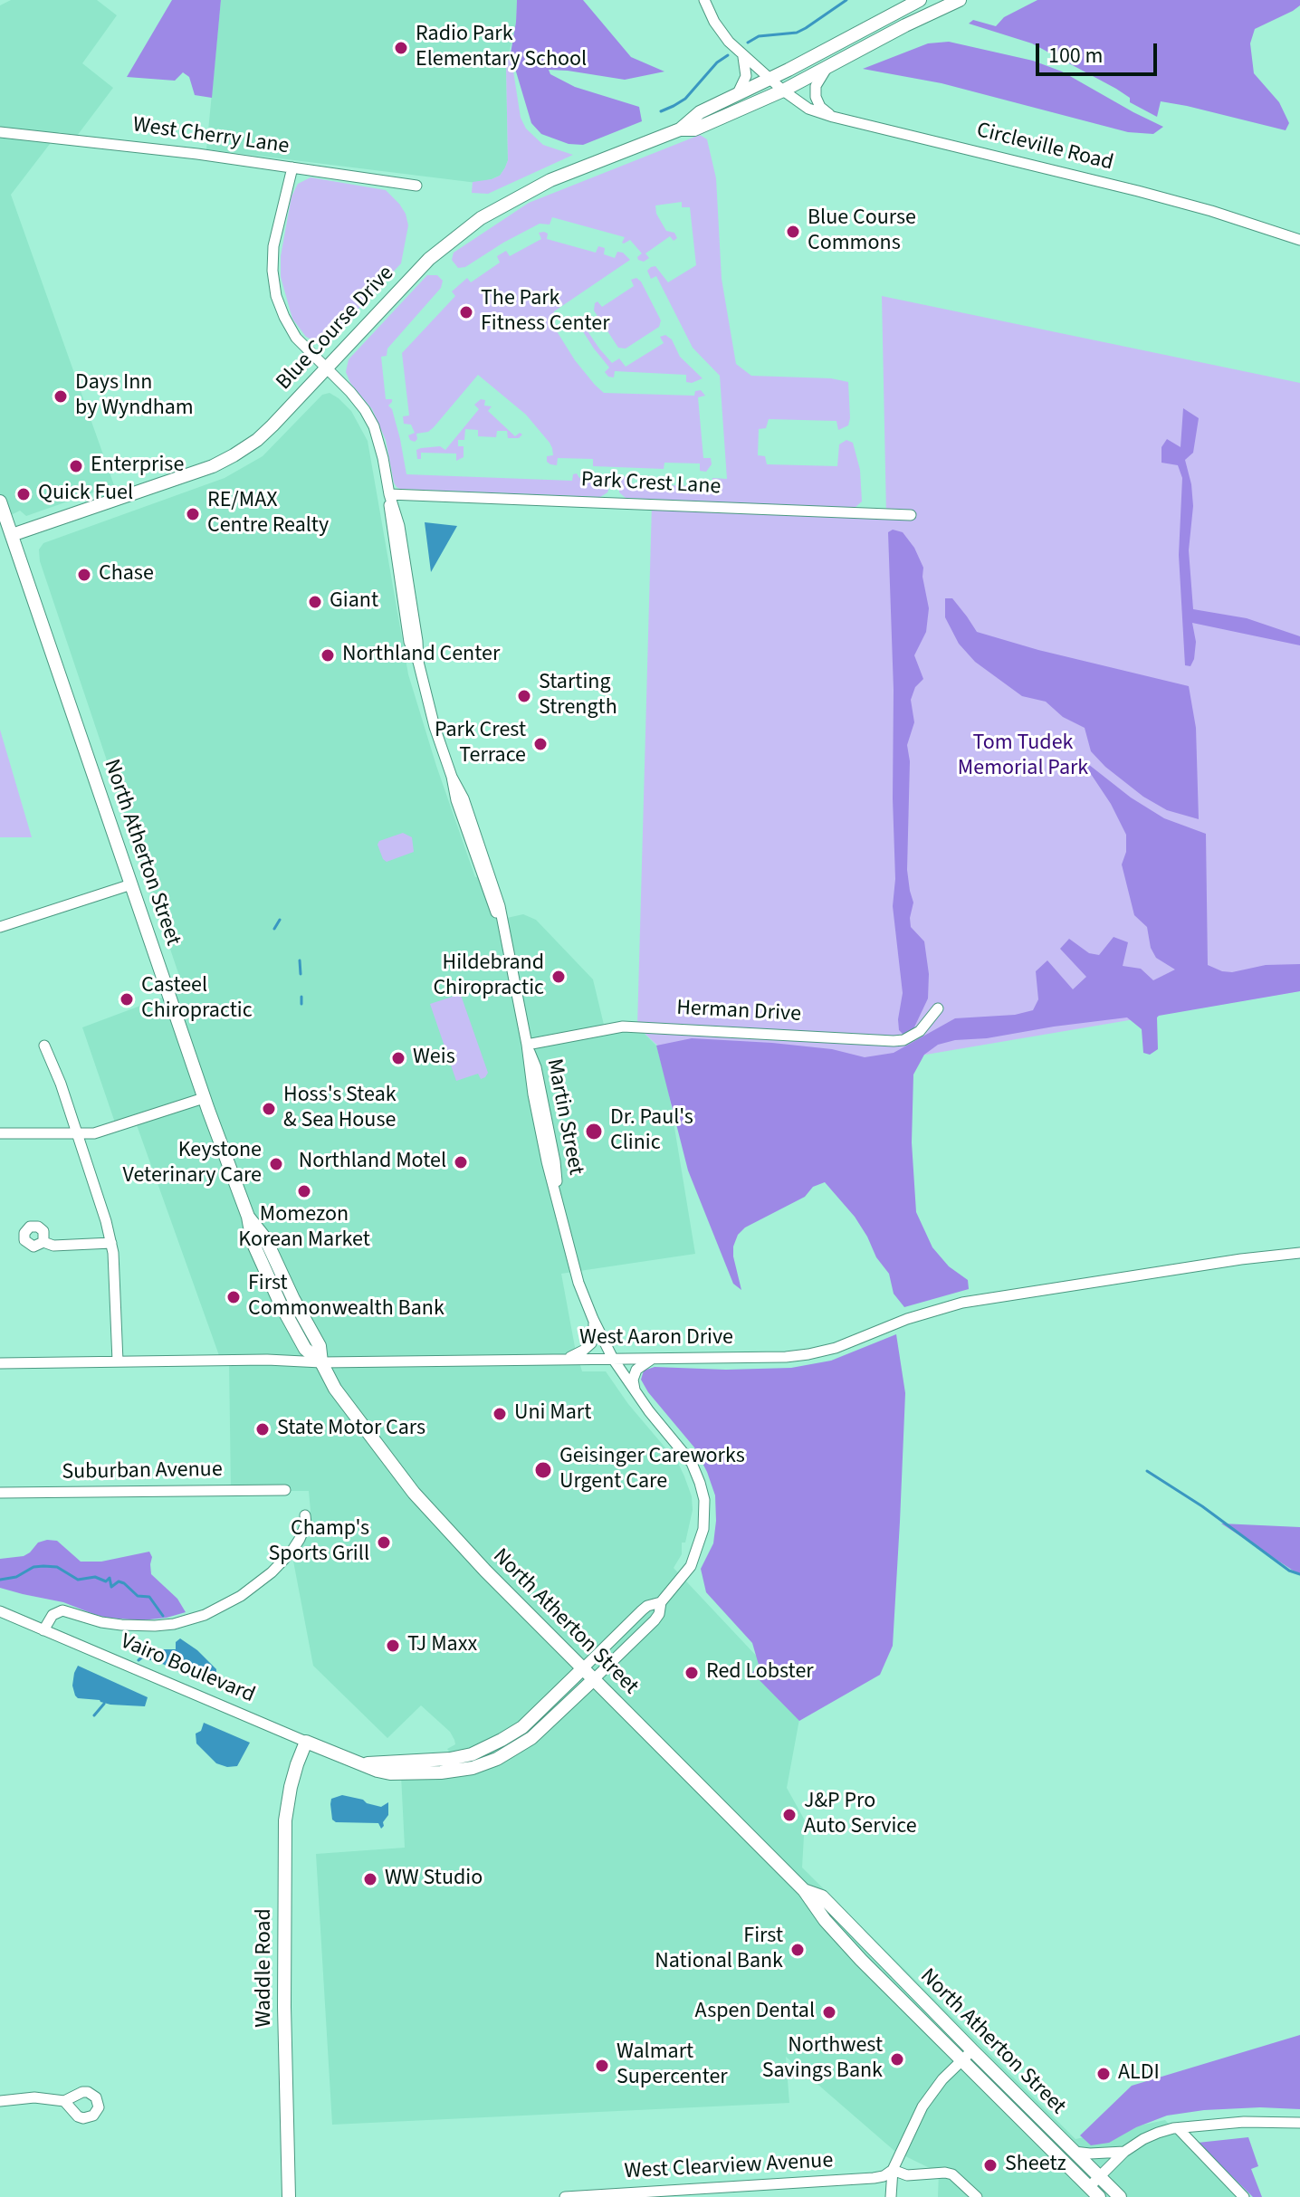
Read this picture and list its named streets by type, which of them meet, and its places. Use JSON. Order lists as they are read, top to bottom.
{
  "streets": {
    "main road": [
      "Blue Course Drive",
      "North Atherton Street",
      "Vairo Boulevard",
      "Waddle Road"
    ],
    "street": [
      "West Cherry Lane",
      "Circleville Road",
      "Park Crest Lane",
      "Herman Drive",
      "Martin Street",
      "West Aaron Drive",
      "Suburban Avenue",
      "West Clearview Avenue"
    ]
  },
  "crossings": [
    ["West Cherry Lane", "Martin Street"],
    ["Circleville Road", "Blue Course Drive"],
    ["Blue Course Drive", "North Atherton Street"],
    ["Blue Course Drive", "Martin Street"],
    ["Park Crest Lane", "Martin Street"],
    ["North Atherton Street", "Martin Street"],
    ["North Atherton Street", "West Aaron Drive"],
    ["North Atherton Street", "Vairo Boulevard"],
    ["Herman Drive", "Martin Street"],
    ["Martin Street", "West Aaron Drive"],
    ["Martin Street", "Vairo Boulevard"],
    ["Vairo Boulevard", "Waddle Road"]
  ],
  "parks": ["Tom Tudek Memorial Park"],
  "places": [
    "Radio Park Elementary School",
    "Blue Course Commons",
    "The Park Fitness Center",
    "Days Inn by Wyndham",
    "Enterprise",
    "Quick Fuel",
    "RE/MAX Centre Realty",
    "Chase",
    "Giant",
    "Northland Center",
    "Starting Strength",
    "Park Crest Terrace",
    "Hildebrand Chiropractic",
    "Casteel Chiropractic",
    "Weis",
    "Hoss's Steak & Sea House",
    "Dr. Paul's Clinic",
    "Northland Motel",
    "Keystone Veterinary Care",
    "Momezon Korean Market",
    "First Commonwealth Bank",
    "Uni Mart",
    "State Motor Cars",
    "Geisinger Careworks Urgent Care",
    "Champ's Sports Grill",
    "TJ Maxx",
    "Red Lobster",
    "J&P Pro Auto Service",
    "WW Studio",
    "First National Bank",
    "Aspen Dental",
    "Northwest Savings Bank",
    "Walmart Supercenter",
    "ALDI",
    "Sheetz"
  ],
  "scale_bar": "100 m"
}
